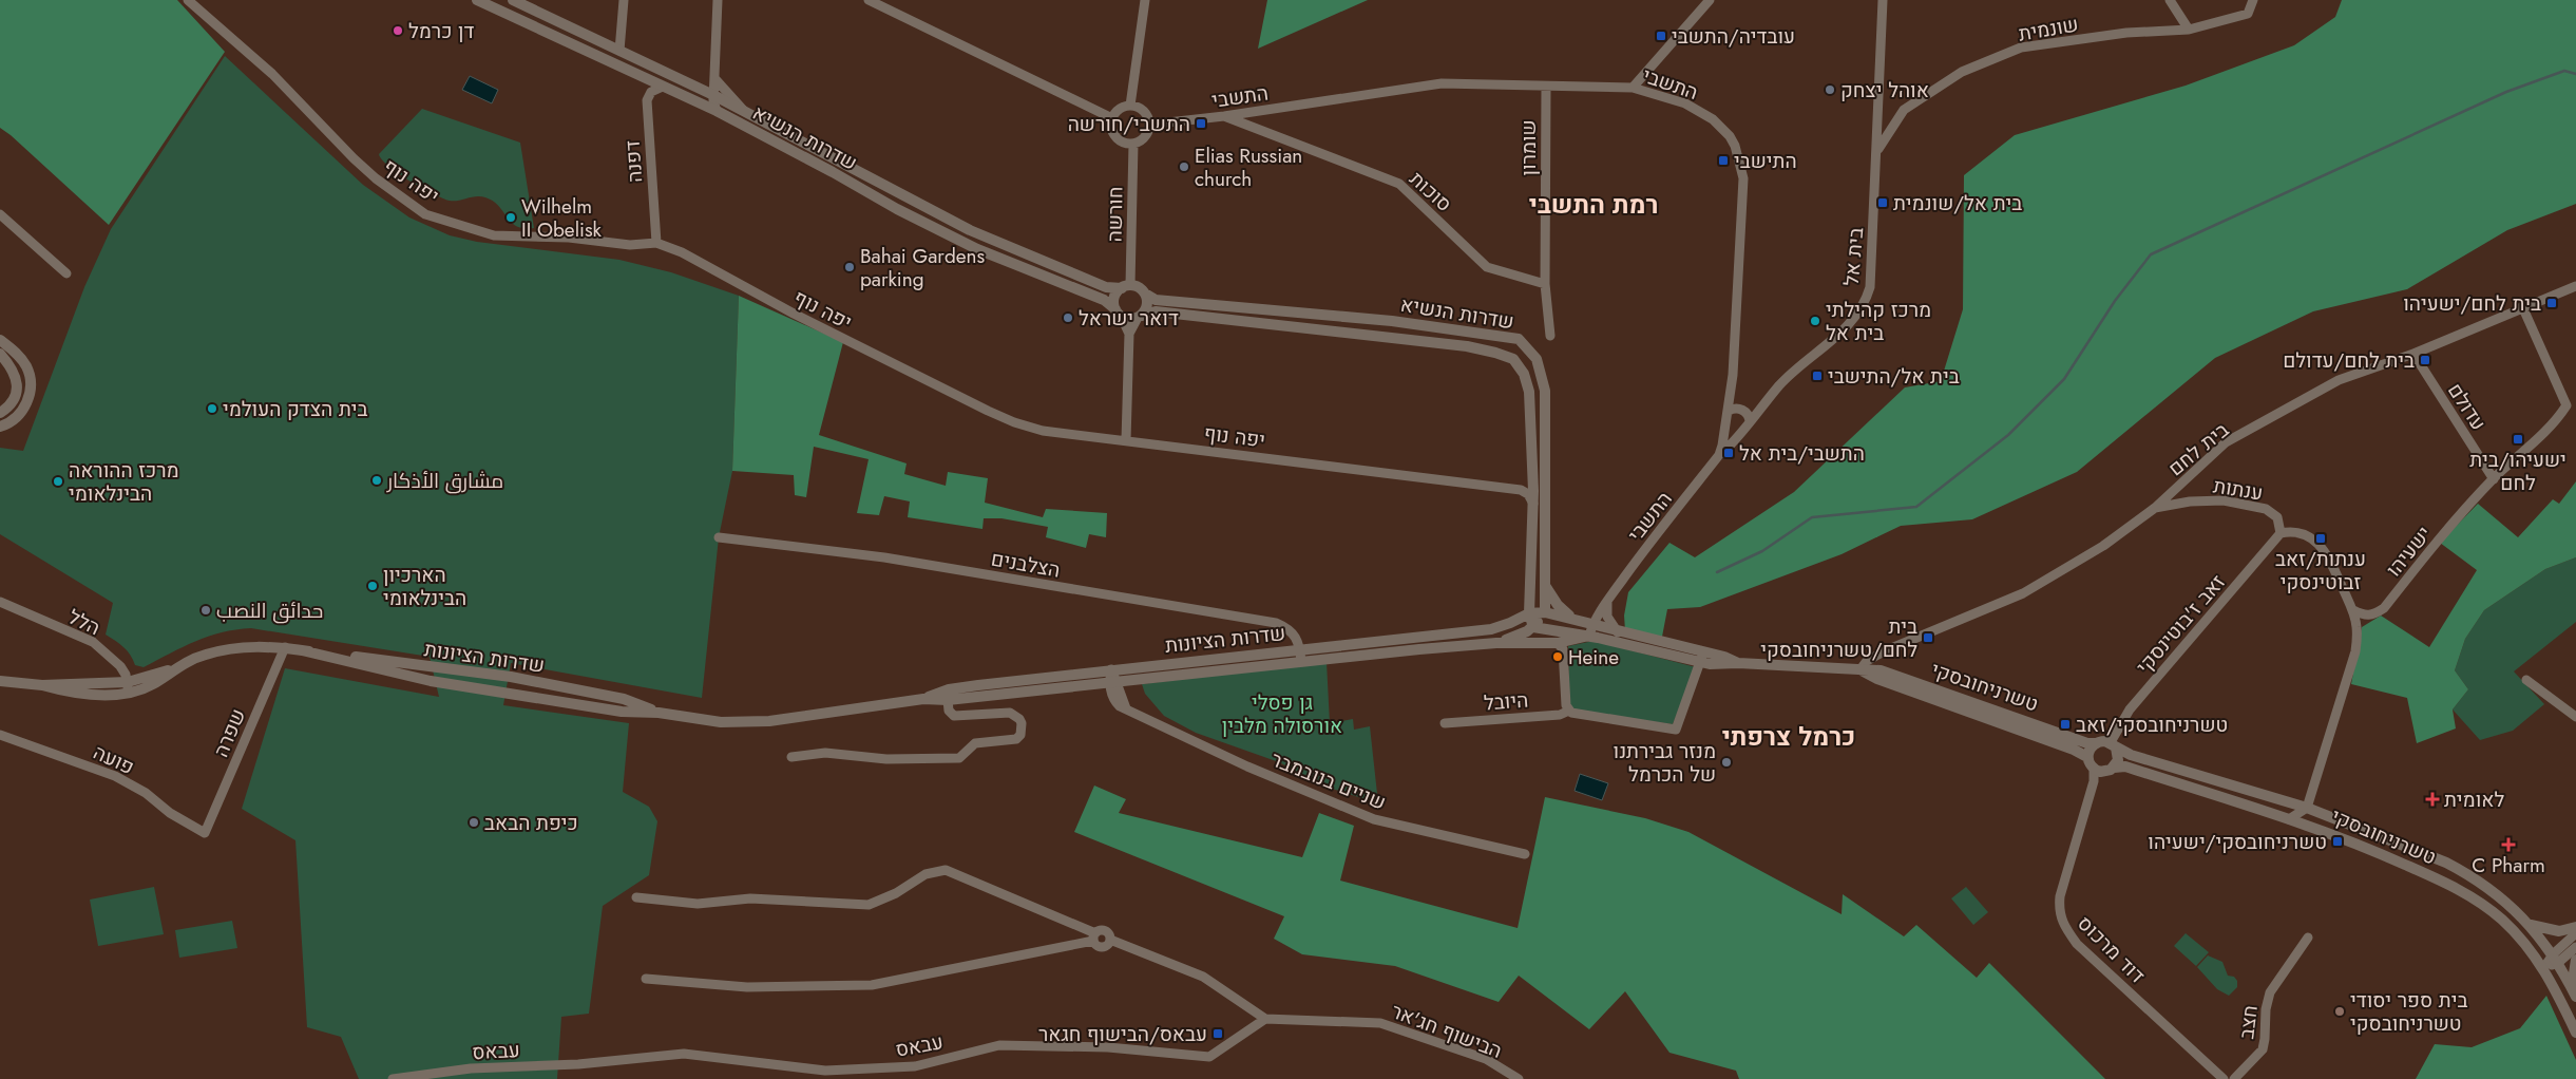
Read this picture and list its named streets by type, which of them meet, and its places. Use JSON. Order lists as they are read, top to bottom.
{
  "streets": {
    "street": [
      "שונמית",
      "התשבי",
      "שדרות הנשיא",
      "שומרון",
      "דפנה",
      "יפה נוף",
      "סוכות",
      "חורשה",
      "בית אל",
      "עדולם",
      "בית לחם",
      "ענתות",
      "ישעיהו",
      "הצלבנים",
      "הלל",
      "זאב ז'בוטינסקי",
      "שדרות הציונות",
      "טשרניחובסקי",
      "היובל",
      "שפרה",
      "פועה",
      "שניים בנובמבר",
      "דוד מרכוס",
      "חצב",
      "הבישוף חג'אר",
      "עבאס"
    ]
  },
  "crossings": [
    ["שונמית", "בית אל"],
    ["התשבי", "שומרון"],
    ["התשבי", "סוכות"],
    ["התשבי", "חורשה"],
    ["התשבי", "בית אל"],
    ["התשבי", "טשרניחובסקי"],
    ["שדרות הנשיא", "דפנה"],
    ["שדרות הנשיא", "חורשה"],
    ["שדרות הנשיא", "שדרות הציונות"],
    ["שדרות הנשיא", "טשרניחובסקי"],
    ["שומרון", "סוכות"],
    ["דפנה", "יפה נוף"],
    ["עדולם", "בית לחם"],
    ["עדולם", "ישעיהו"],
    ["בית לחם", "ענתות"],
    ["בית לחם", "ישעיהו"],
    ["בית לחם", "טשרניחובסקי"],
    ["ענתות", "זאב ז'בוטינסקי"],
    ["הצלבנים", "שדרות הציונות"],
    ["הלל", "שדרות הציונות"],
    ["זאב ז'בוטינסקי", "טשרניחובסקי"],
    ["זאב ז'בוטינסקי", "דוד מרכוס"],
    ["שדרות הציונות", "טשרניחובסקי"],
    ["שדרות הציונות", "שפרה"],
    ["שדרות הציונות", "שניים בנובמבר"],
    ["טשרניחובסקי", "דוד מרכוס"],
    ["שפרה", "פועה"],
    ["הבישוף חג'אר", "עבאס"]
  ],
  "districts": ["רמת התשבי", "כרמל צרפתי"],
  "parks": ["גן פסלי אורסולה מלבין"],
  "places": {
    "other": [
      "דן כרמל",
      "אוהל יצחק",
      "Elias Russian church",
      "Wilhelm II Obelisk",
      "Bahai Gardens parking",
      "דואר ישראל",
      "מרכז קהילתי בית אל",
      "בית הצדק העולמי",
      "مشارق الأذكار",
      "מרכז ההוראה הבינלאומי",
      "הארכיון הבינלאומי",
      "حدائق النصب",
      "Heine",
      "מנזר גבירתנו של הכרמל",
      "כיפת הבאב",
      "בית ספר יסודי טשרניחובסקי"
    ],
    "transit": [
      "עובדיה/התשבי",
      "התשבי/חורשה",
      "התישבי",
      "בית אל/שונמית",
      "בית לחם/ישעיהו",
      "בית לחם/עדולם",
      "בית אל/התישבי",
      "ישעיהו/בית לחם",
      "התשבי/בית אל",
      "ענתות/זאב זבוטינסקי",
      "בית לחם/טשרניחובסקי",
      "טשרניחובסקי/זאב",
      "טשרניחובסקי/ישעיהו",
      "עבאס/הבישוף חגאר"
    ],
    "health": ["לאומית", "C Pharm"]
  }
}
